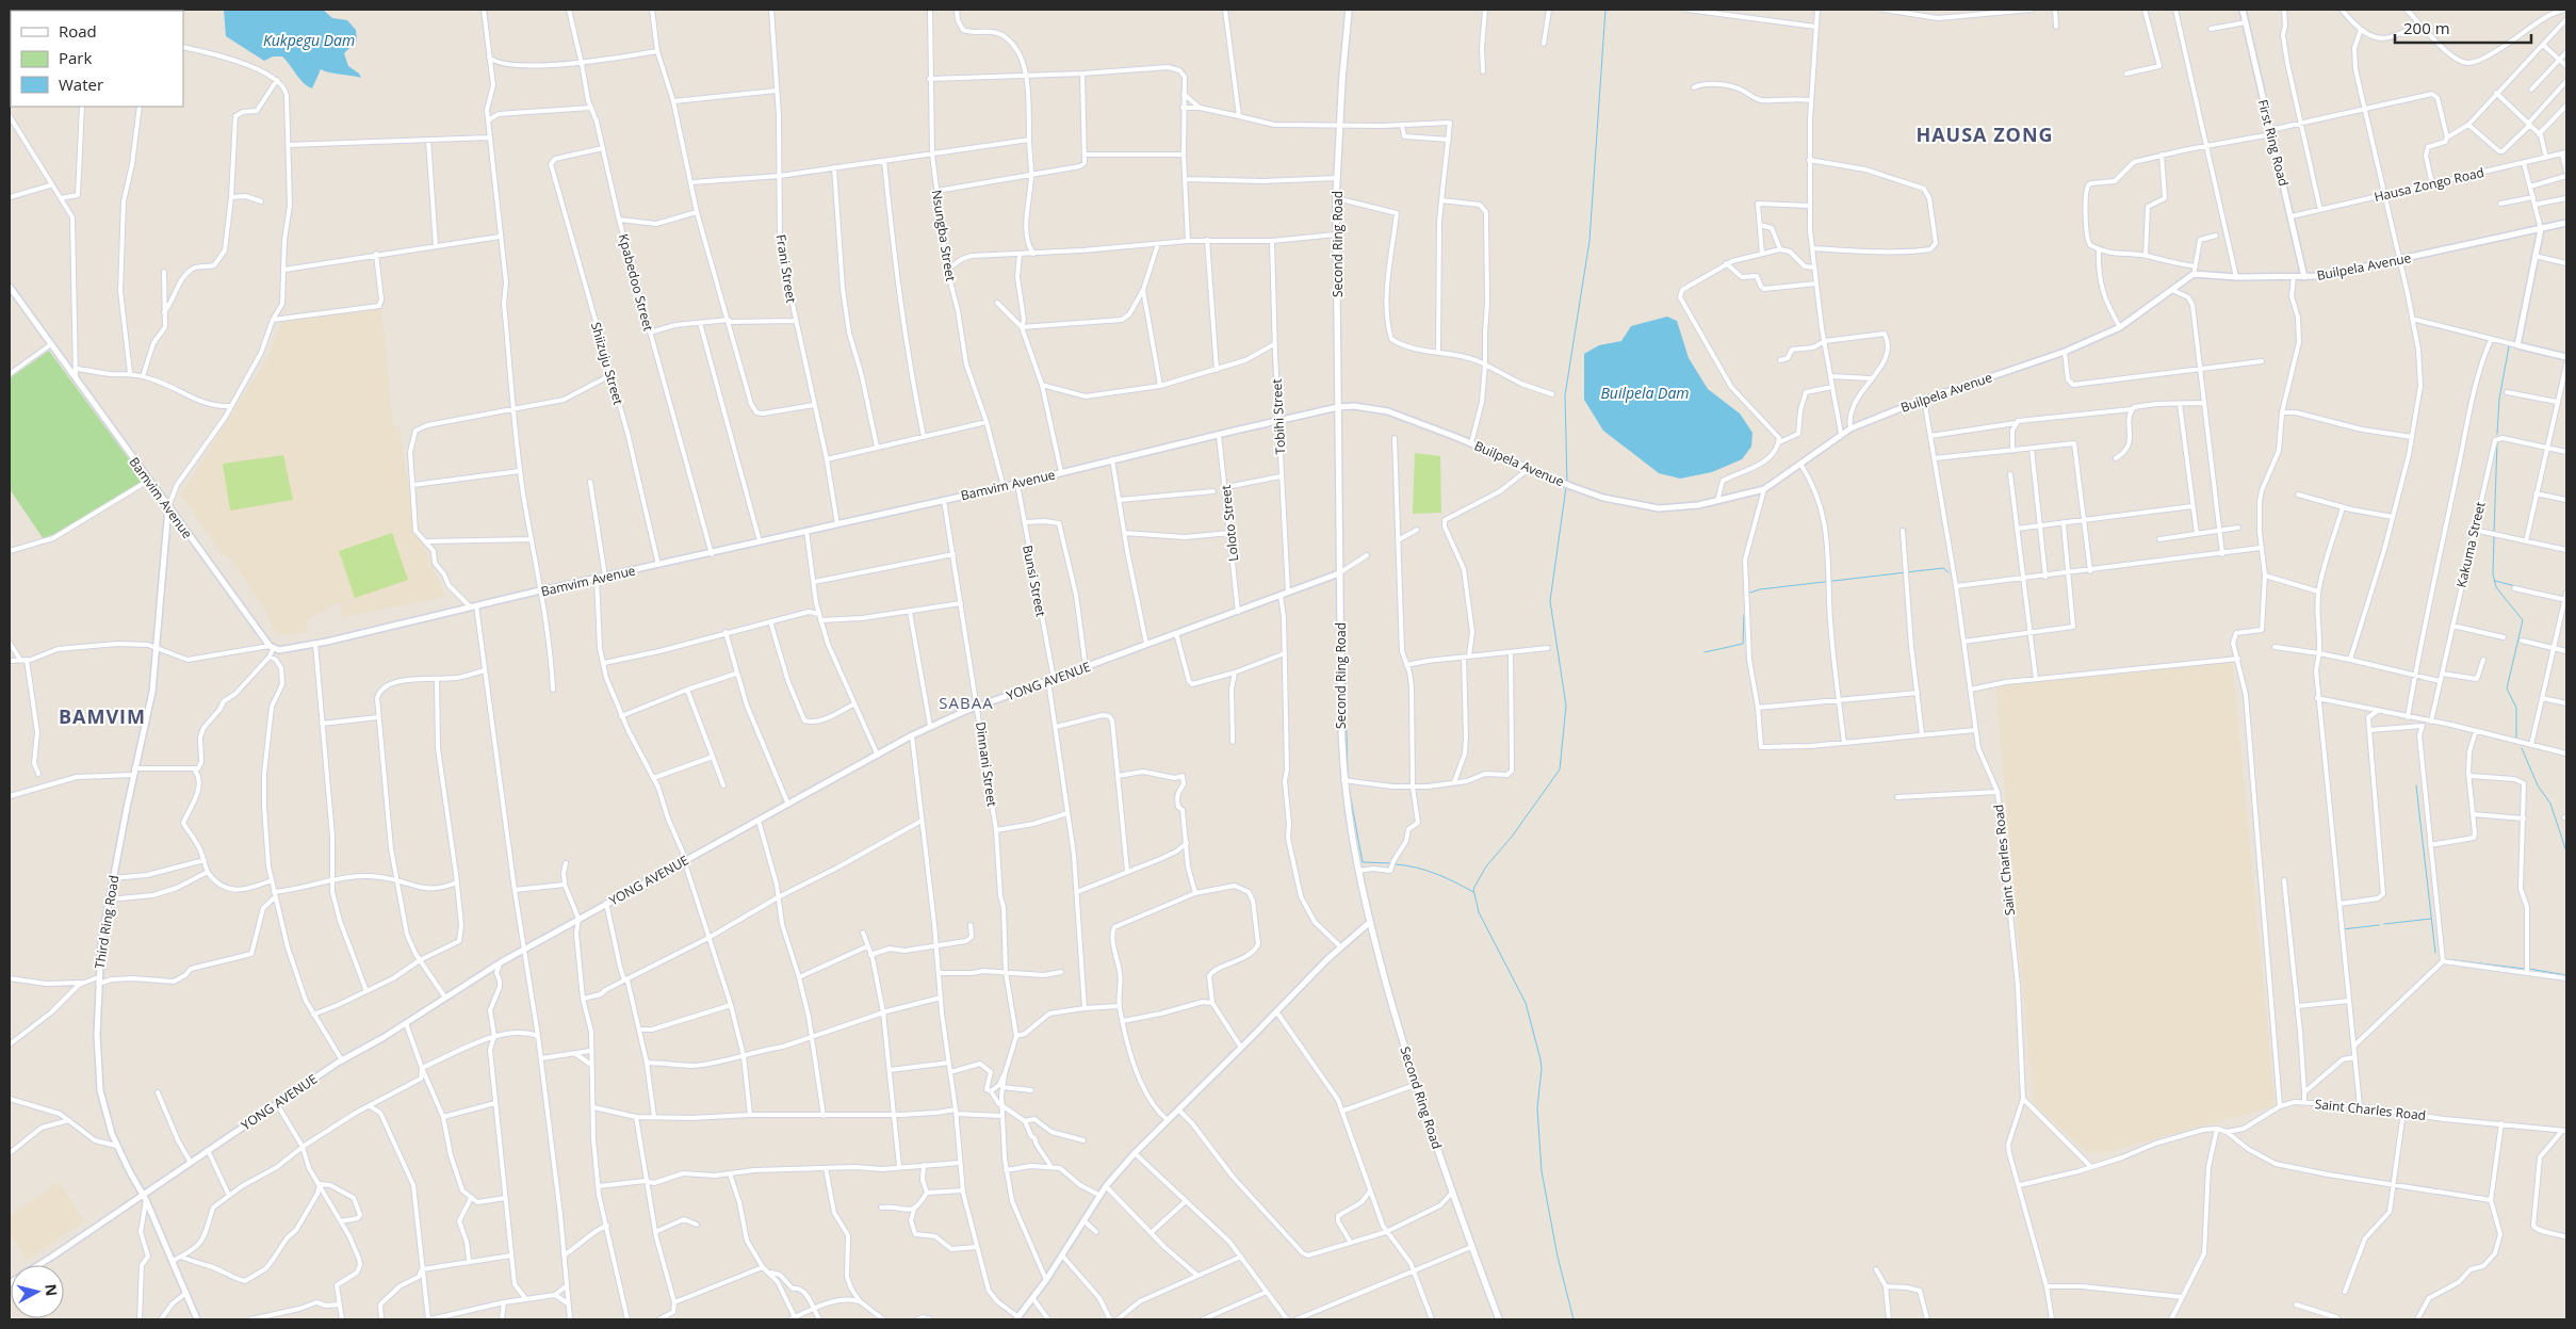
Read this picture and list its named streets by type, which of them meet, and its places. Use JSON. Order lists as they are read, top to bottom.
{
  "streets": {
    "main road": ["Second Ring Road"],
    "street": [
      "First Ring Road",
      "Hausa Zongo Road",
      "Nsungba Street",
      "Builpela Avenue",
      "Frani Street",
      "Kpabedoo Street",
      "Shiizuju Street",
      "Tobihi Street",
      "Bamvim Avenue",
      "Loloto Street",
      "Kakuma Street",
      "Bunsi Street",
      "YONG AVENUE",
      "Dinnani Street",
      "Saint Charles Road",
      "Third Ring Road"
    ]
  },
  "crossings": [
    ["First Ring Road", "Hausa Zongo Road"],
    ["First Ring Road", "Builpela Avenue"],
    ["Nsungba Street", "Bamvim Avenue"],
    ["Second Ring Road", "Builpela Avenue"],
    ["Second Ring Road", "Bamvim Avenue"],
    ["Second Ring Road", "YONG AVENUE"],
    ["Builpela Avenue", "Bamvim Avenue"],
    ["Builpela Avenue", "Saint Charles Road"],
    ["Frani Street", "Bamvim Avenue"],
    ["Kpabedoo Street", "Shiizuju Street"],
    ["Kpabedoo Street", "Bamvim Avenue"],
    ["Shiizuju Street", "Bamvim Avenue"],
    ["Tobihi Street", "Bamvim Avenue"],
    ["Tobihi Street", "YONG AVENUE"],
    ["Bamvim Avenue", "Loloto Street"],
    ["Bamvim Avenue", "Bunsi Street"],
    ["Bamvim Avenue", "Dinnani Street"],
    ["Bamvim Avenue", "Third Ring Road"],
    ["Loloto Street", "YONG AVENUE"],
    ["Bunsi Street", "YONG AVENUE"],
    ["YONG AVENUE", "Dinnani Street"],
    ["YONG AVENUE", "Third Ring Road"]
  ],
  "districts": ["HAUSA ZONG", "SABAA", "BAMVIM"],
  "water": ["Kukpegu Dam", "Builpela Dam"],
  "legend": ["Road", "Park", "Water"],
  "scale_bar": "200 m",
  "north": "right"
}
